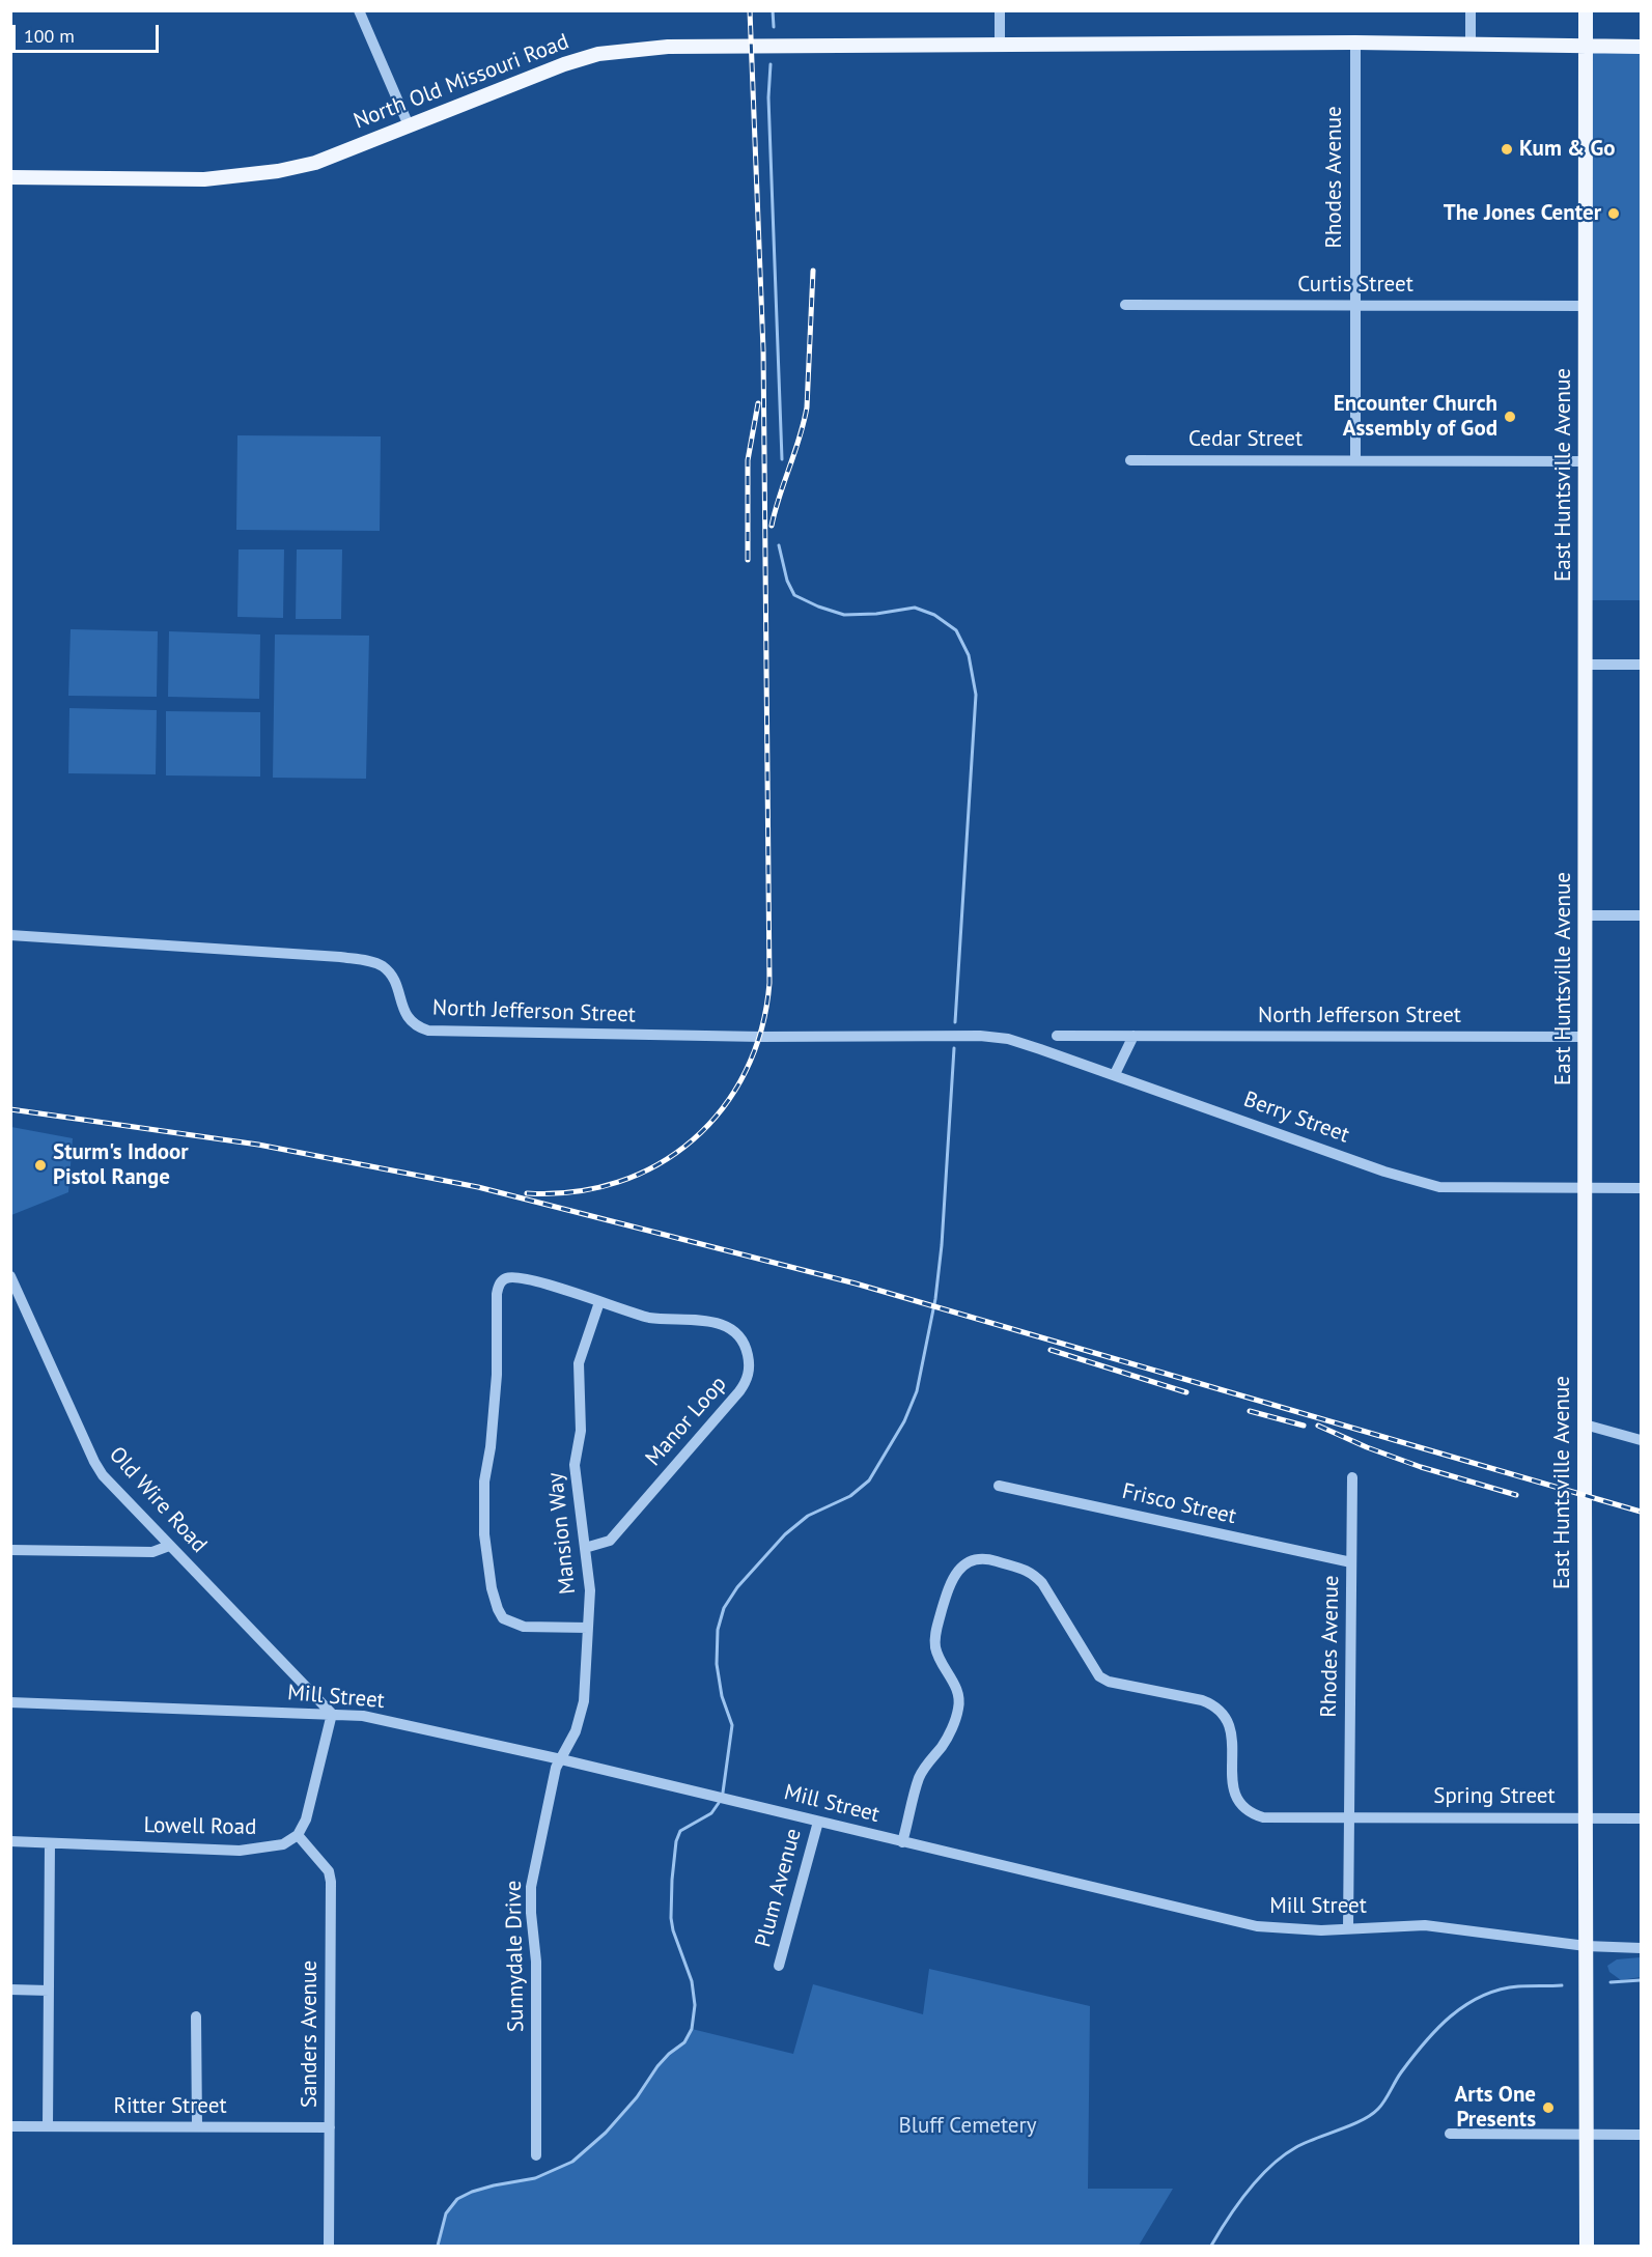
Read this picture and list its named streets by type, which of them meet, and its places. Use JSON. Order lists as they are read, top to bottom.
{
  "streets": {
    "main road": ["North Old Missouri Road", "East Huntsville Avenue"],
    "street": [
      "Rhodes Avenue",
      "Curtis Street",
      "Cedar Street",
      "North Jefferson Street",
      "Berry Street",
      "Manor Loop",
      "Old Wire Road",
      "Frisco Street",
      "Mansion Way",
      "Mill Street",
      "Spring Street",
      "Lowell Road",
      "Plum Avenue",
      "Sunnydale Drive",
      "Sanders Avenue",
      "Ritter Street"
    ]
  },
  "crossings": [
    ["North Old Missouri Road", "Rhodes Avenue"],
    ["North Old Missouri Road", "East Huntsville Avenue"],
    ["Rhodes Avenue", "Curtis Street"],
    ["Rhodes Avenue", "Cedar Street"],
    ["Rhodes Avenue", "Frisco Street"],
    ["Rhodes Avenue", "Mill Street"],
    ["Rhodes Avenue", "Spring Street"],
    ["Curtis Street", "East Huntsville Avenue"],
    ["Cedar Street", "East Huntsville Avenue"],
    ["East Huntsville Avenue", "North Jefferson Street"],
    ["East Huntsville Avenue", "Berry Street"],
    ["East Huntsville Avenue", "Mill Street"],
    ["East Huntsville Avenue", "Spring Street"],
    ["North Jefferson Street", "Berry Street"],
    ["Manor Loop", "Mansion Way"],
    ["Old Wire Road", "Mill Street"],
    ["Mansion Way", "Mill Street"],
    ["Mansion Way", "Sunnydale Drive"],
    ["Mill Street", "Plum Avenue"],
    ["Mill Street", "Sunnydale Drive"],
    ["Lowell Road", "Sanders Avenue"],
    ["Sanders Avenue", "Ritter Street"]
  ],
  "parks": ["Bluff Cemetery"],
  "places": [
    "Kum & Go",
    "The Jones Center",
    "Encounter Church Assembly of God",
    "Sturm's Indoor Pistol Range",
    "Arts One Presents"
  ],
  "scale_bar": "100 m"
}
